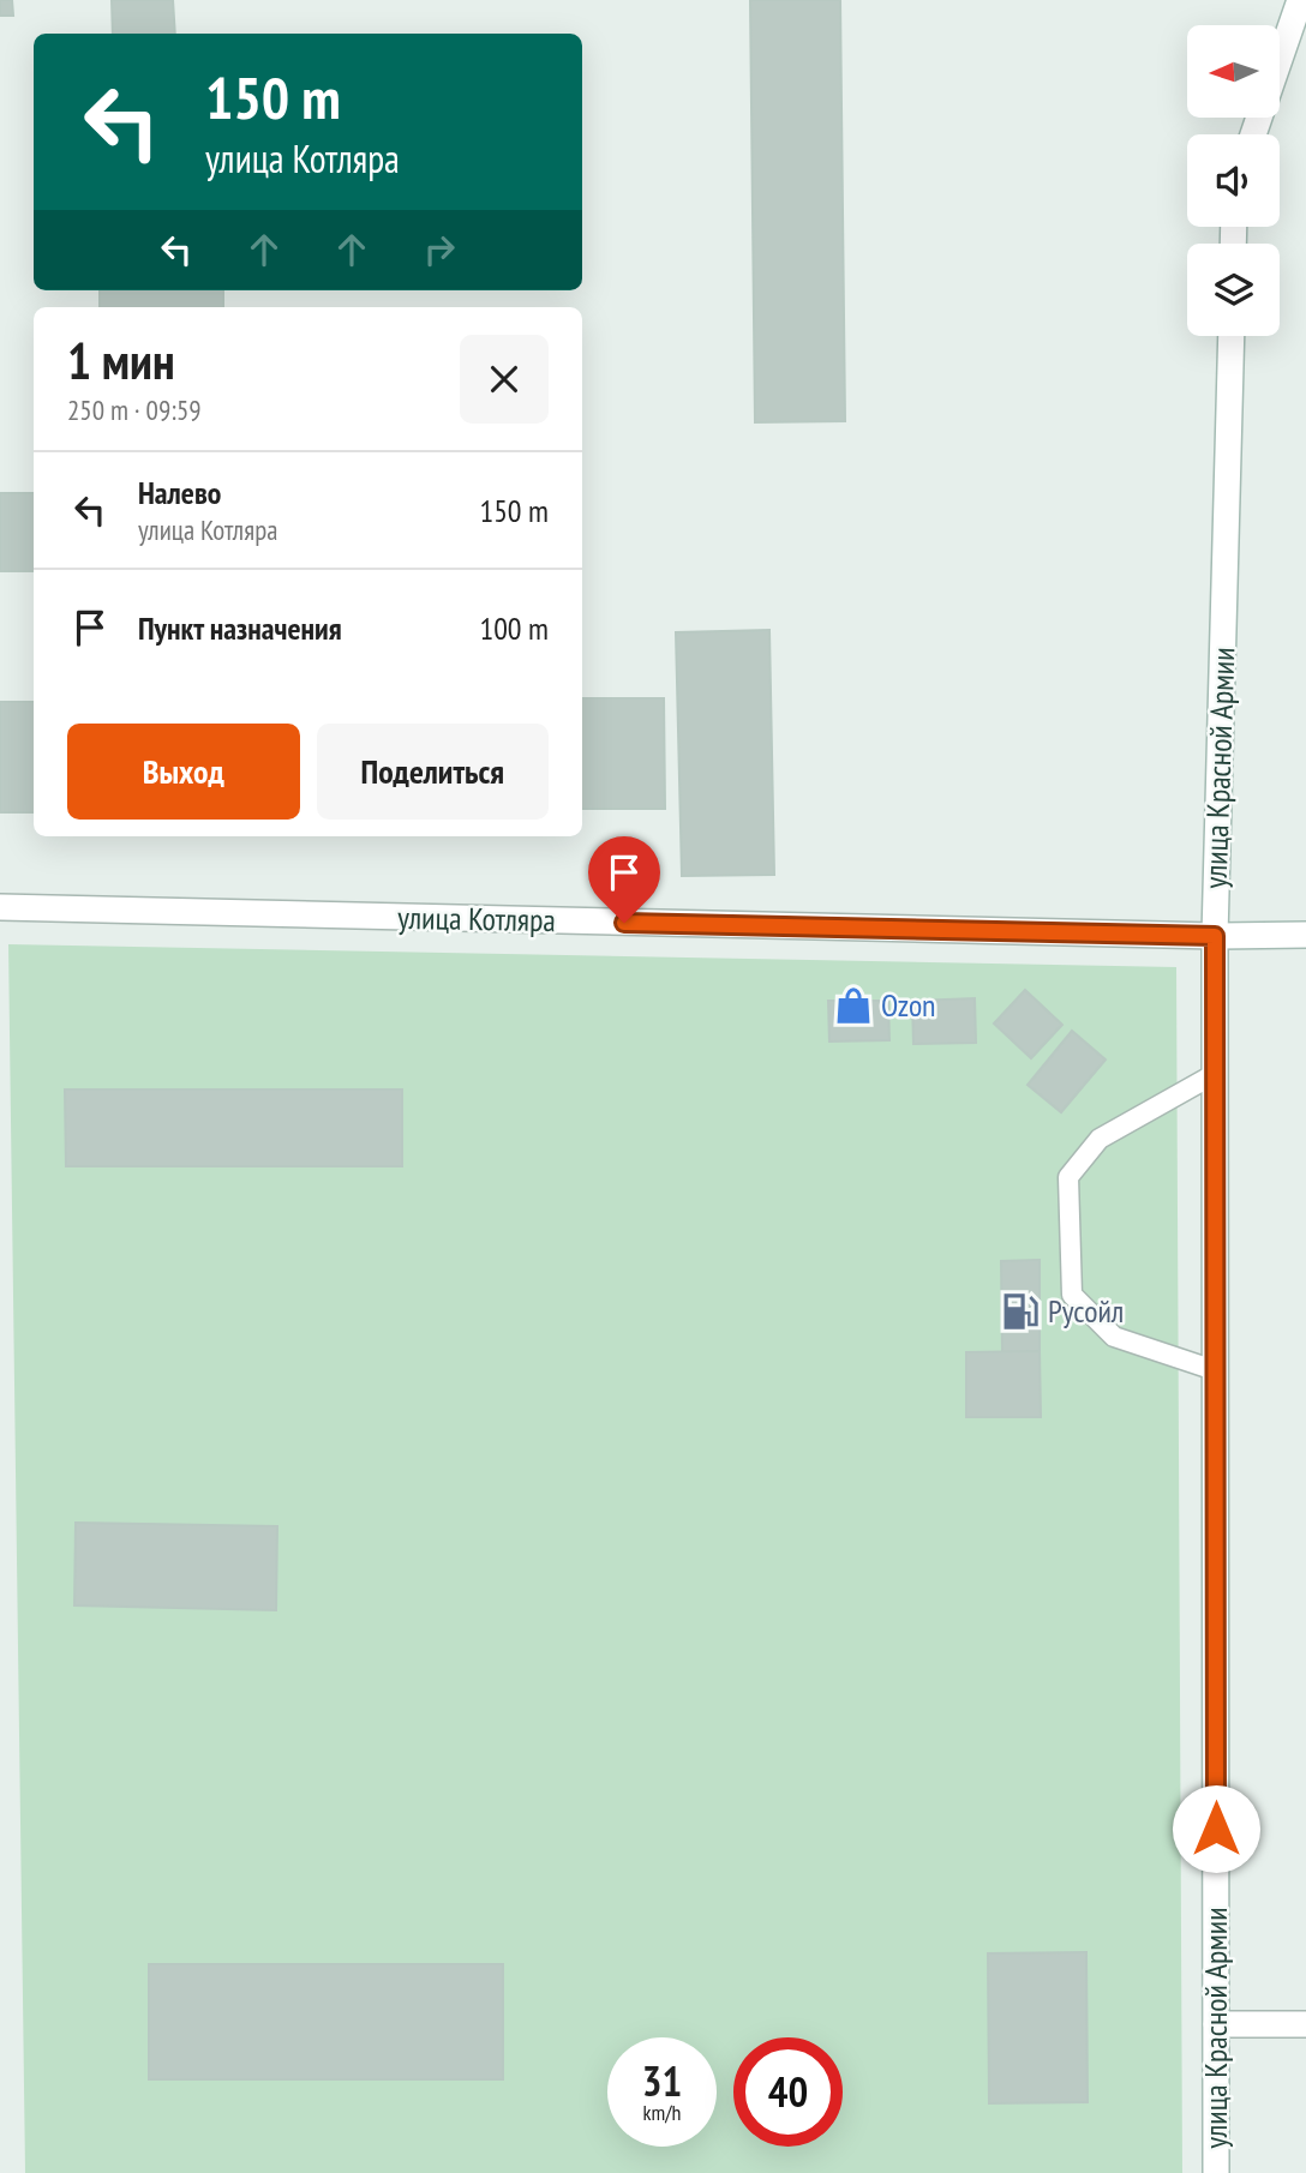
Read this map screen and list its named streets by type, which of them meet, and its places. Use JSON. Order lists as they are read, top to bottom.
{
  "streets": {
    "street": ["улица Красной Армии", "улица Котляра"]
  },
  "crossings": [
    ["улица Красной Армии", "улица Котляра"]
  ],
  "places": {
    "shop": ["Ozon"],
    "fuel station": ["Русойл"]
  },
  "north": "left",
  "page": {
    "turn": ["150 m", "улица Котляра"],
    "heading": ["1 мин", "250 m · 09:59"],
    "list": [
      {
        "name": "Налево",
        "note": "улица Котляра",
        "value": "150 m"
      },
      {
        "name": "Пункт назначения",
        "value": "100 m"
      }
    ],
    "buttons": ["Выход", "Поделиться"],
    "speed": "31 km/h",
    "limit": "40"
  }
}
